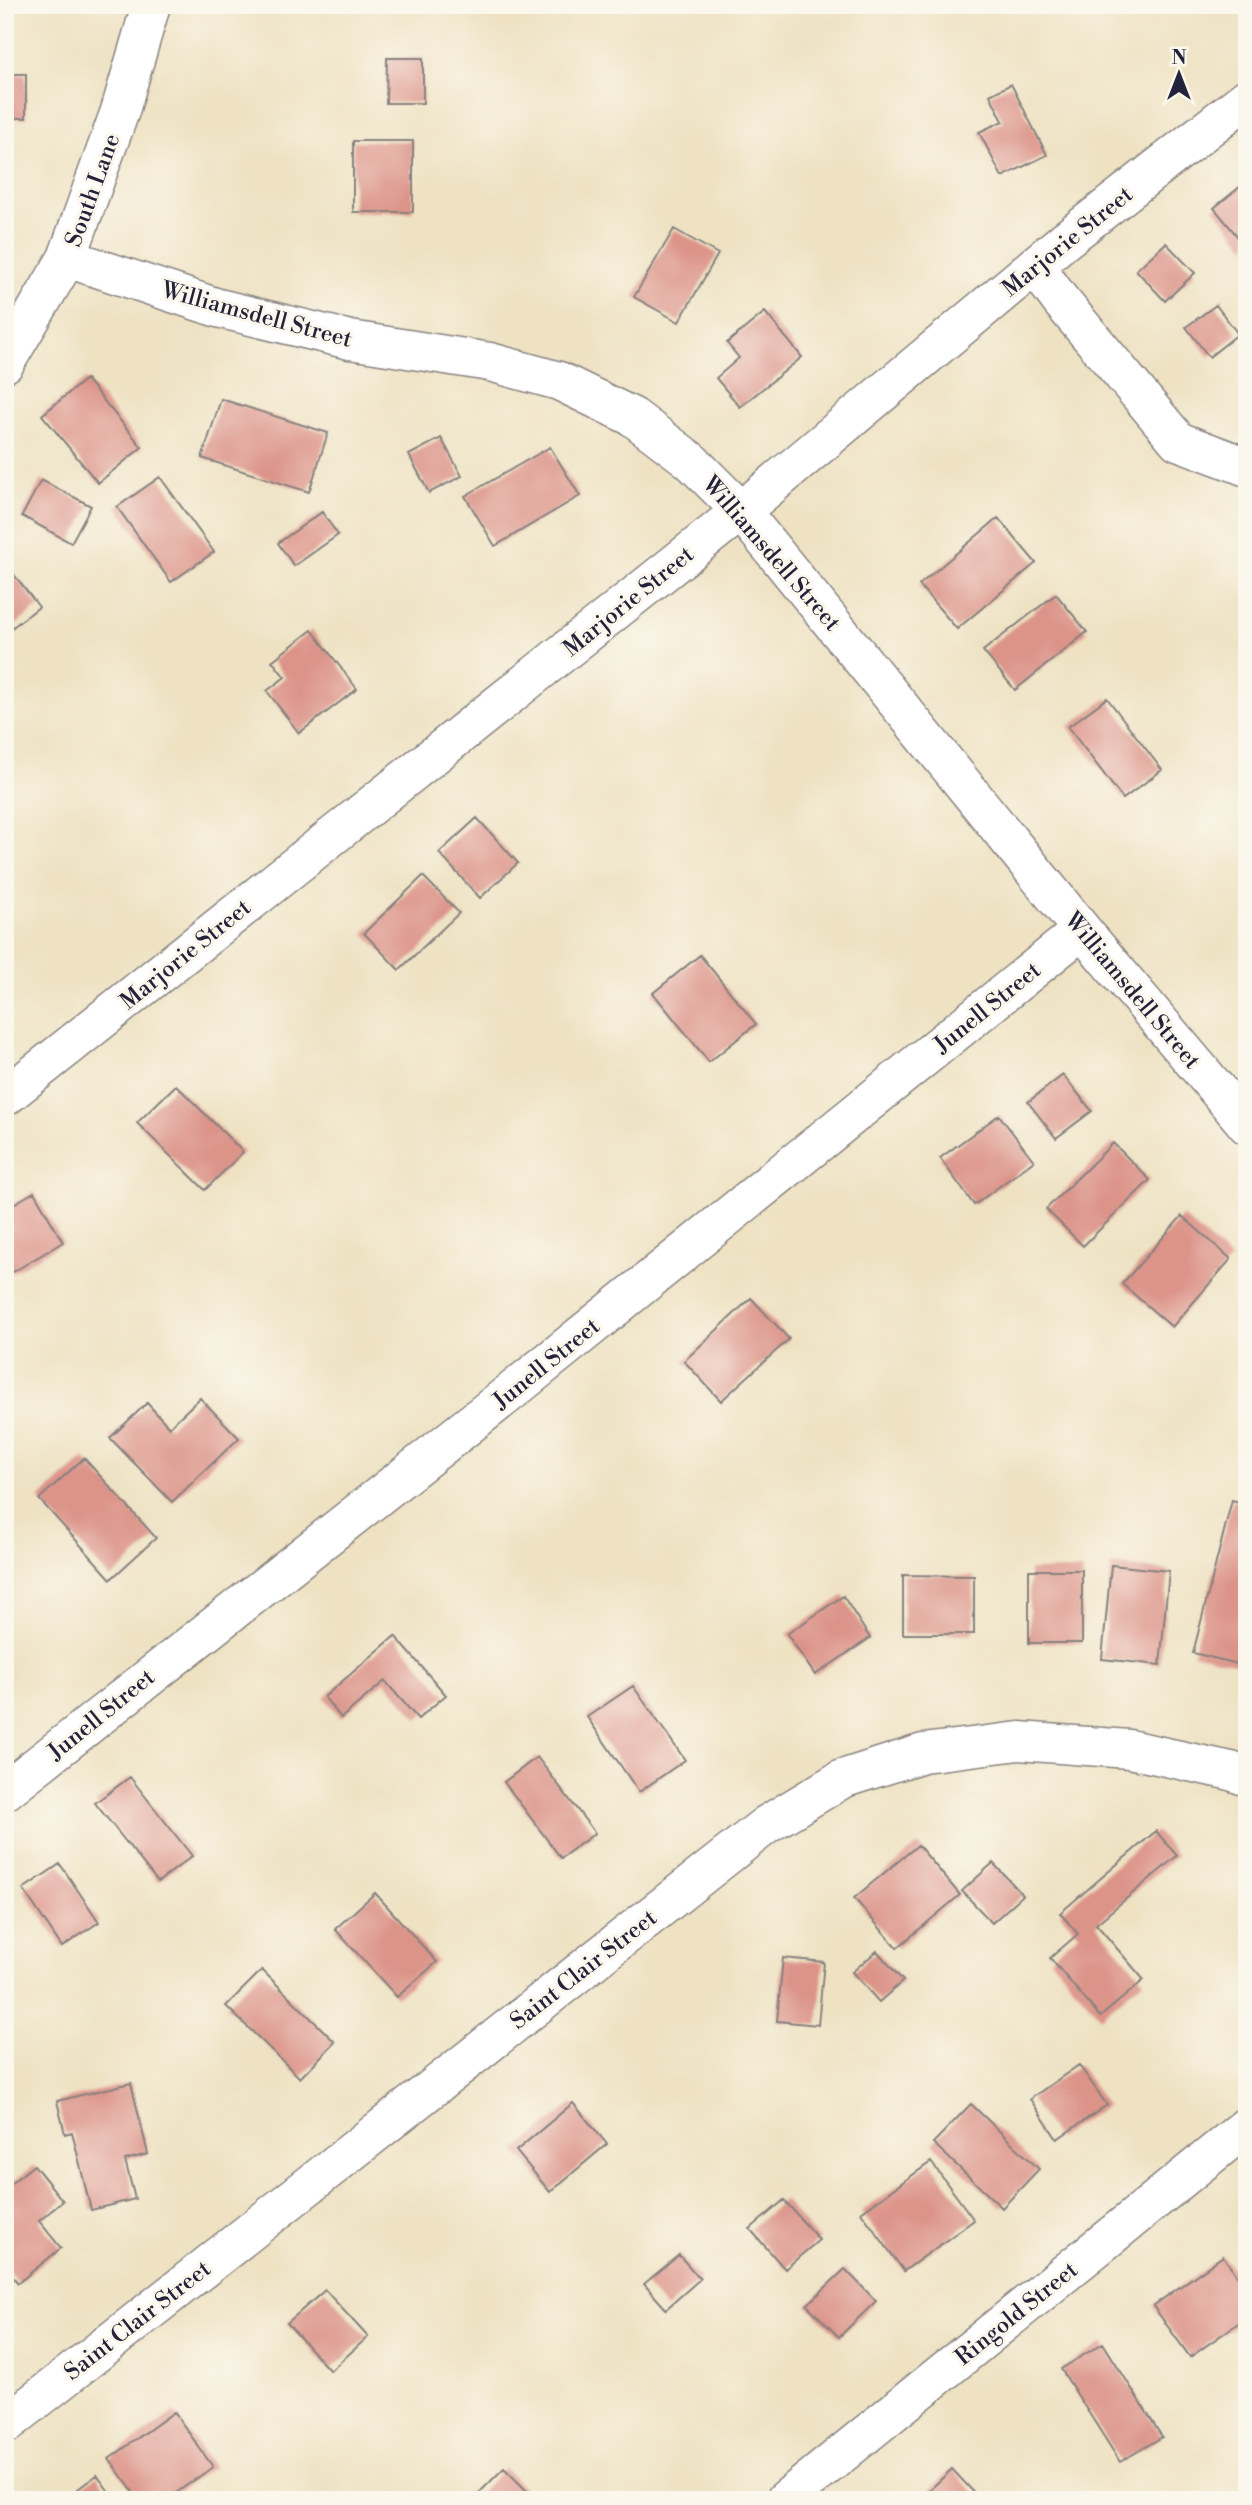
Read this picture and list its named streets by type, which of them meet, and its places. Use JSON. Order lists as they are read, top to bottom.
{
  "streets": {
    "street": [
      "South Lane",
      "Marjorie Street",
      "Williamsdell Street",
      "Junell Street",
      "Saint Clair Street",
      "Ringold Street"
    ]
  },
  "crossings": [
    ["South Lane", "Williamsdell Street"],
    ["Marjorie Street", "Williamsdell Street"],
    ["Williamsdell Street", "Junell Street"]
  ],
  "north": "top"
}
